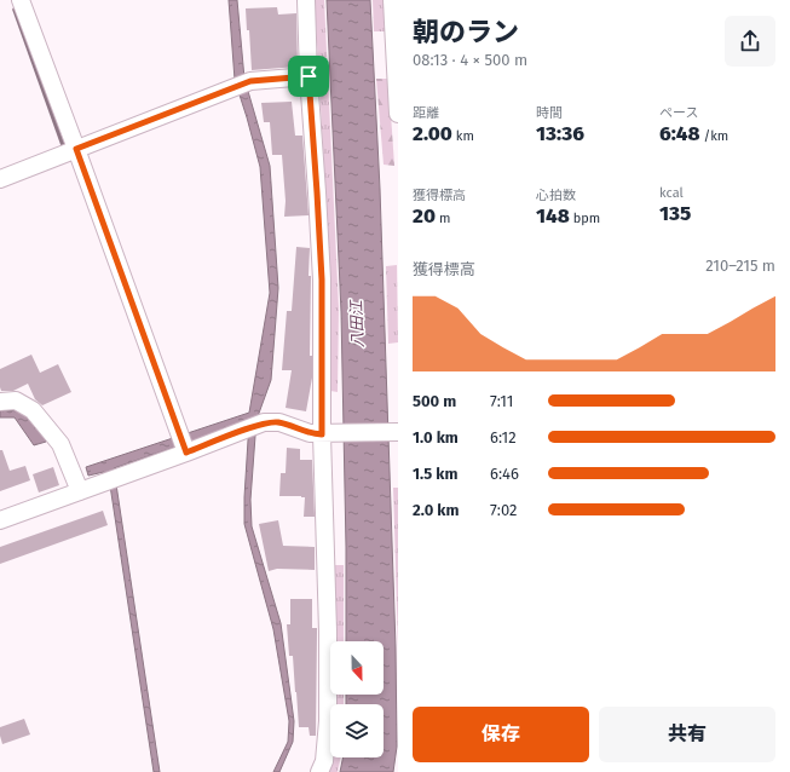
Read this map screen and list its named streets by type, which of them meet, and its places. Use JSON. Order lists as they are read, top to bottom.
{
  "water": ["八田江"],
  "north": "bottom",
  "page": {
    "heading": ["朝のラン", "08:13 · 4 × 500 m"],
    "stats": [
      ["距離", "2.00 km"],
      ["時間", "13:36"],
      ["ペース", "6:48 /km"],
      ["獲得標高", "20 m"],
      ["心拍数", "148 bpm"],
      ["kcal", "135"]
    ],
    "chart": ["獲得標高", "210–215 m"],
    "list": [
      {
        "name": "500 m",
        "note": "7:11"
      },
      {
        "name": "1.0 km",
        "note": "6:12"
      },
      {
        "name": "1.5 km",
        "note": "6:46"
      },
      {
        "name": "2.0 km",
        "note": "7:02"
      }
    ],
    "buttons": ["保存", "共有"]
  }
}
